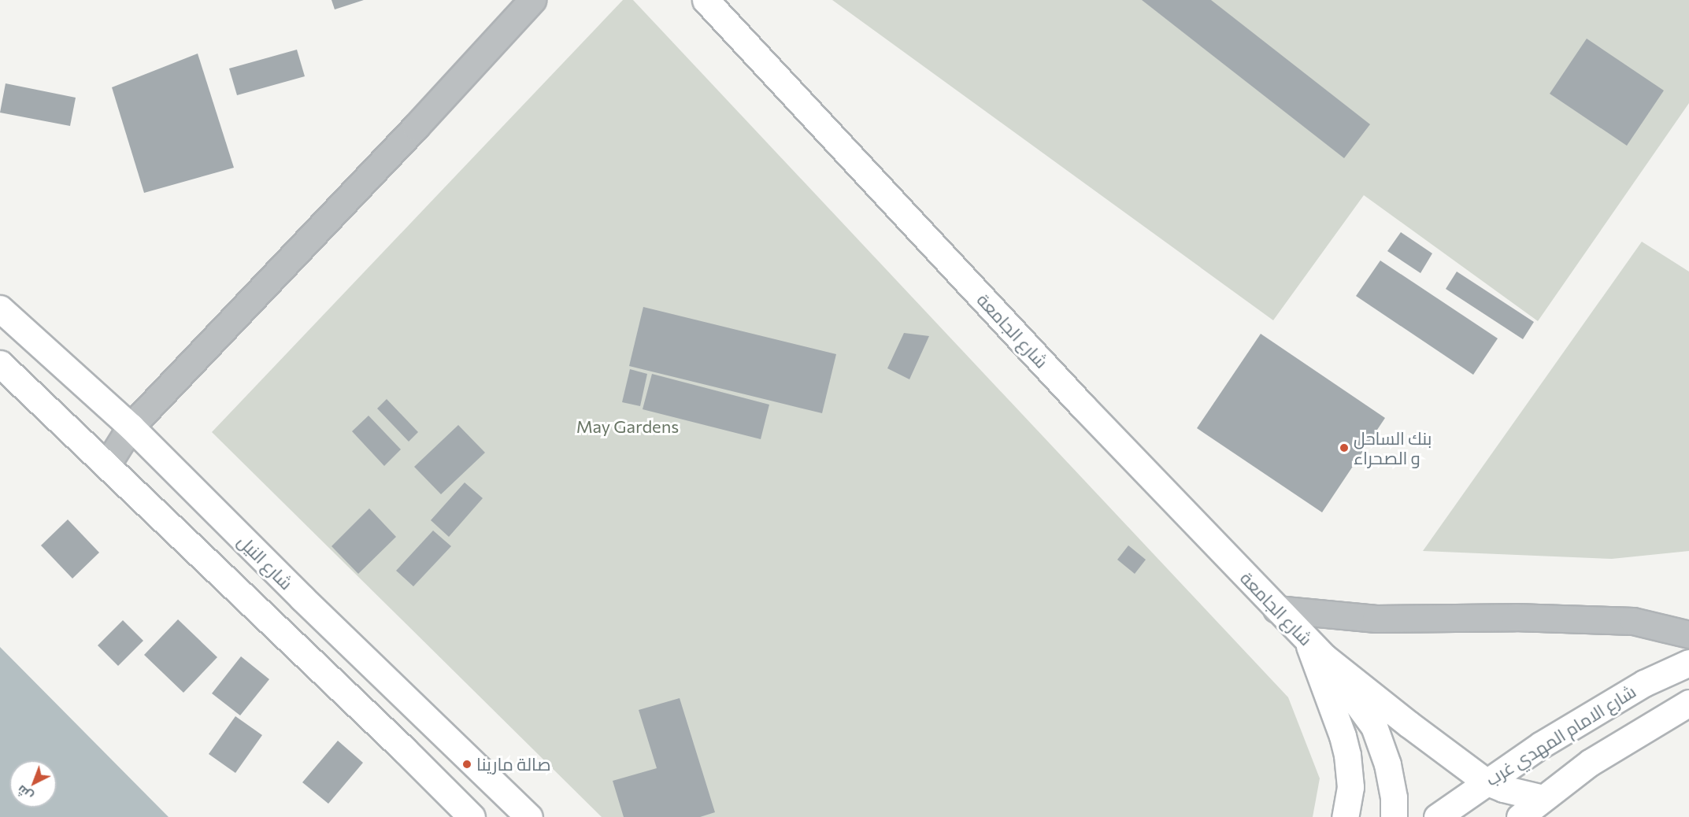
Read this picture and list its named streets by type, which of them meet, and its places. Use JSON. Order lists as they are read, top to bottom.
{
  "streets": {
    "main road": ["شارع الجامعة", "شارع النيل", "شارع الامام المهدي غرب"]
  },
  "crossings": [
    ["شارع الجامعة", "شارع الامام المهدي غرب"]
  ],
  "parks": ["May Gardens"],
  "places": ["بنك الساحل و الصحراء", "صالة مارينا"],
  "north": "bottom left"
}
